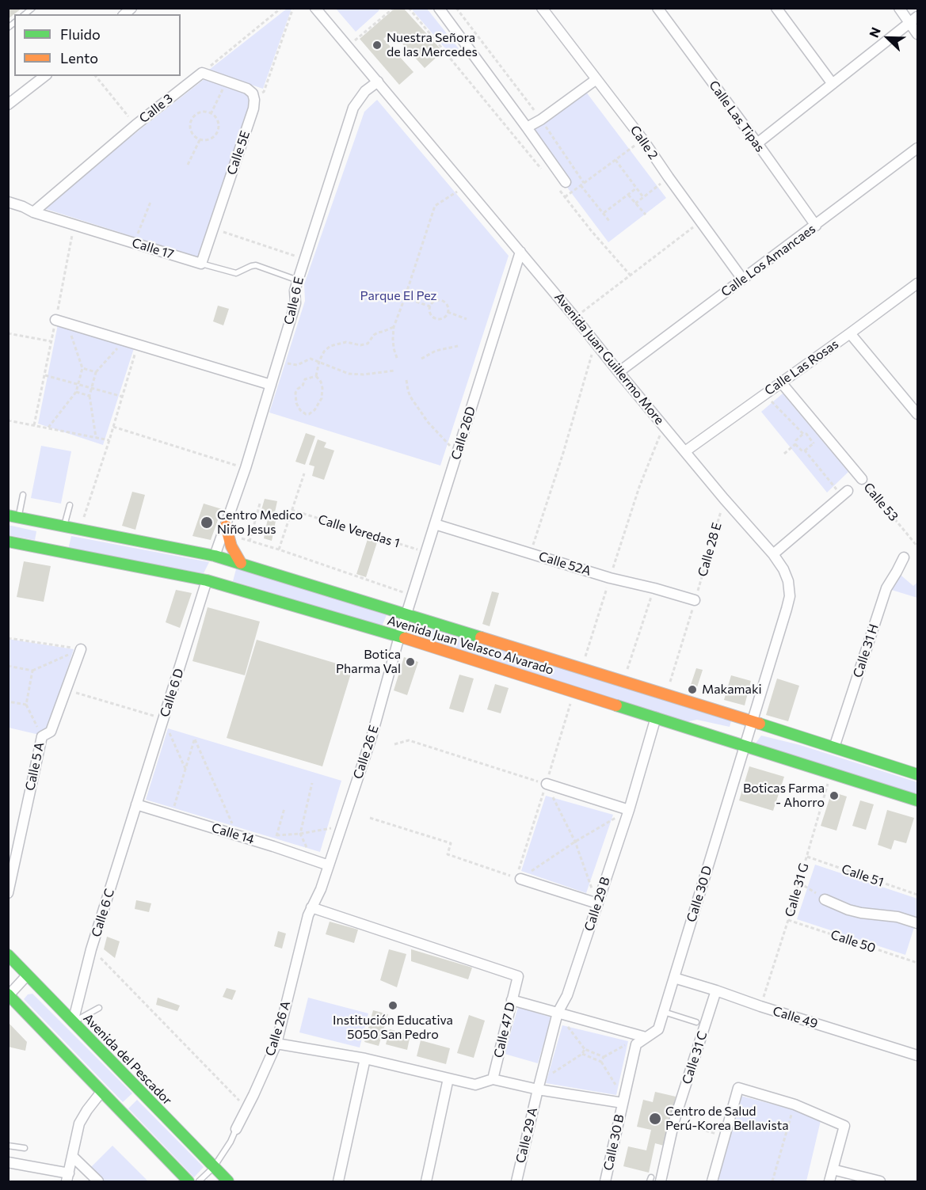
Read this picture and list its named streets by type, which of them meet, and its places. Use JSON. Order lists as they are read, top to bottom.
{
  "streets": {
    "main road": ["Avenida Juan Velasco Alvarado", "Avenida del Pescador"],
    "street": [
      "Calle 3",
      "Calle Las Tipas",
      "Calle 2",
      "Calle 5E",
      "Calle 17",
      "Calle Los Amancaes",
      "Calle 6 E",
      "Avenida Juan Guillermo More",
      "Calle Las Rosas",
      "Calle 26D",
      "Calle 52A",
      "Calle 31 H",
      "Calle 6 D",
      "Calle 26 E",
      "Calle 5 A",
      "Calle 14",
      "Calle 30 D",
      "Calle 29 B",
      "Calle 6 C",
      "Calle 49",
      "Calle 26 A",
      "Calle 47 D",
      "Calle 31 C",
      "Calle 29 A",
      "Calle 30 B"
    ],
    "path": [
      "Calle 53",
      "Calle Veredas 1",
      "Calle 28 E",
      "Calle 51",
      "Calle 31 G",
      "Calle 50"
    ]
  },
  "crossings": [
    ["Calle 3", "Calle 17"],
    ["Calle Las Tipas", "Calle Los Amancaes"],
    ["Calle 2", "Calle Los Amancaes"],
    ["Calle 5E", "Calle 17"],
    ["Calle 17", "Calle 6 E"],
    ["Calle Los Amancaes", "Avenida Juan Guillermo More"],
    ["Calle 6 E", "Avenida Juan Guillermo More"],
    ["Calle 6 E", "Avenida Juan Velasco Alvarado"],
    ["Calle 6 E", "Calle 6 D"],
    ["Avenida Juan Guillermo More", "Calle Las Rosas"],
    ["Avenida Juan Guillermo More", "Calle 26D"],
    ["Avenida Juan Guillermo More", "Calle 28 E"],
    ["Avenida Juan Guillermo More", "Avenida Juan Velasco Alvarado"],
    ["Avenida Juan Guillermo More", "Calle 30 D"],
    ["Calle 26D", "Calle Veredas 1"],
    ["Calle 26D", "Calle 52A"],
    ["Calle 26D", "Avenida Juan Velasco Alvarado"],
    ["Calle 26D", "Calle 26 E"],
    ["Calle 28 E", "Calle 52A"],
    ["Calle 28 E", "Avenida Juan Velasco Alvarado"],
    ["Avenida Juan Velasco Alvarado", "Calle 31 H"],
    ["Avenida Juan Velasco Alvarado", "Calle 6 D"],
    ["Avenida Juan Velasco Alvarado", "Calle 26 E"],
    ["Avenida Juan Velasco Alvarado", "Calle 31 G"],
    ["Avenida Juan Velasco Alvarado", "Calle 30 D"],
    ["Avenida Juan Velasco Alvarado", "Calle 29 B"],
    ["Calle 6 D", "Calle 14"],
    ["Calle 6 D", "Calle 6 C"],
    ["Calle 26 E", "Calle 14"],
    ["Calle 26 E", "Calle 26 A"],
    ["Calle 14", "Calle 6 C"],
    ["Calle 51", "Calle 31 G"],
    ["Calle 31 G", "Calle 50"],
    ["Calle 31 G", "Calle 49"],
    ["Calle 30 D", "Calle 49"],
    ["Calle 30 D", "Calle 30 B"],
    ["Calle 29 B", "Calle 29 A"],
    ["Calle 6 C", "Avenida del Pescador"],
    ["Calle 49", "Calle 31 C"],
    ["Calle 26 A", "Calle 47 D"],
    ["Calle 26 A", "Avenida del Pescador"]
  ],
  "parks": ["Parque El Pez"],
  "places": [
    "Nuestra Señora de las Mercedes",
    "Centro Medico Niño Jesus",
    "Botica Pharma Val",
    "Makamaki",
    "Boticas Farma - Ahorro",
    "Institución Educativa 5050 San Pedro",
    "Centro de Salud Perú-Korea Bellavista"
  ],
  "legend": ["Fluido", "Lento"],
  "north": "top left"
}
